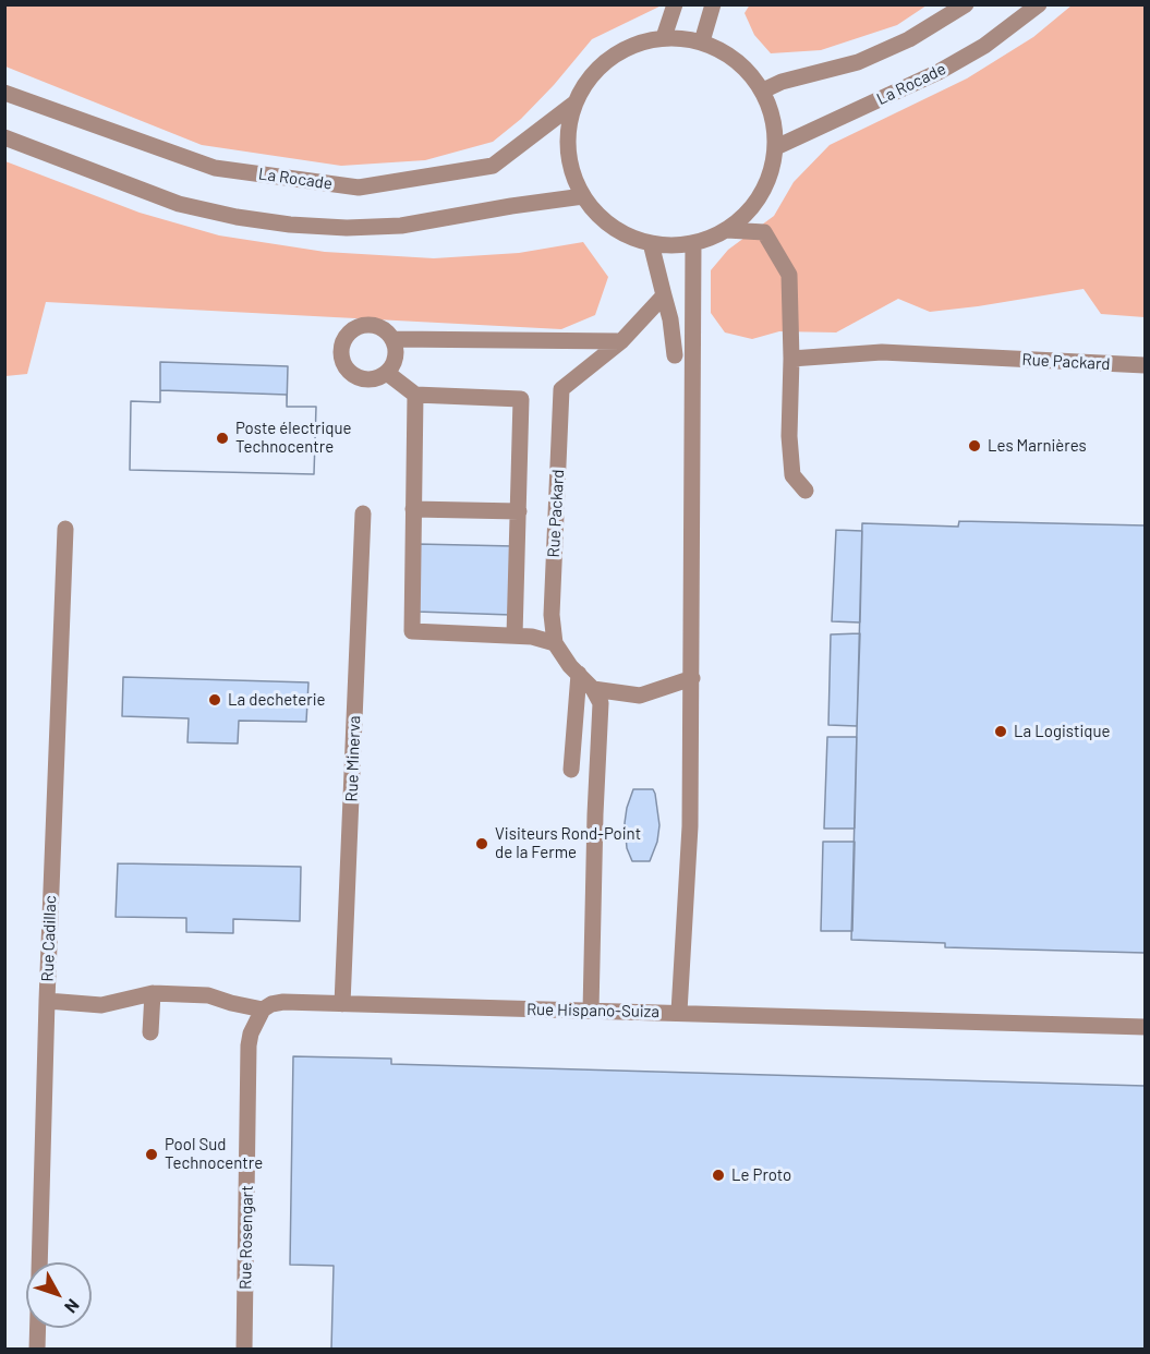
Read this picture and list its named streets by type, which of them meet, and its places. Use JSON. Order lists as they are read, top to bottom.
{
  "streets": {
    "lane": [
      "La Rocade",
      "Rue Packard",
      "Rue Minerva",
      "Rue Cadillac",
      "Rue Hispano-Suiza",
      "Rue Rosengart"
    ]
  },
  "crossings": [
    ["Rue Minerva", "Rue Hispano-Suiza"],
    ["Rue Cadillac", "Rue Hispano-Suiza"],
    ["Rue Hispano-Suiza", "Rue Rosengart"]
  ],
  "places": [
    "Poste électrique Technocentre",
    "Les Marnières",
    "La decheterie",
    "La Logistique",
    "Visiteurs Rond-Point de la Ferme",
    "Pool Sud Technocentre",
    "Le Proto"
  ],
  "north": "bottom right"
}
